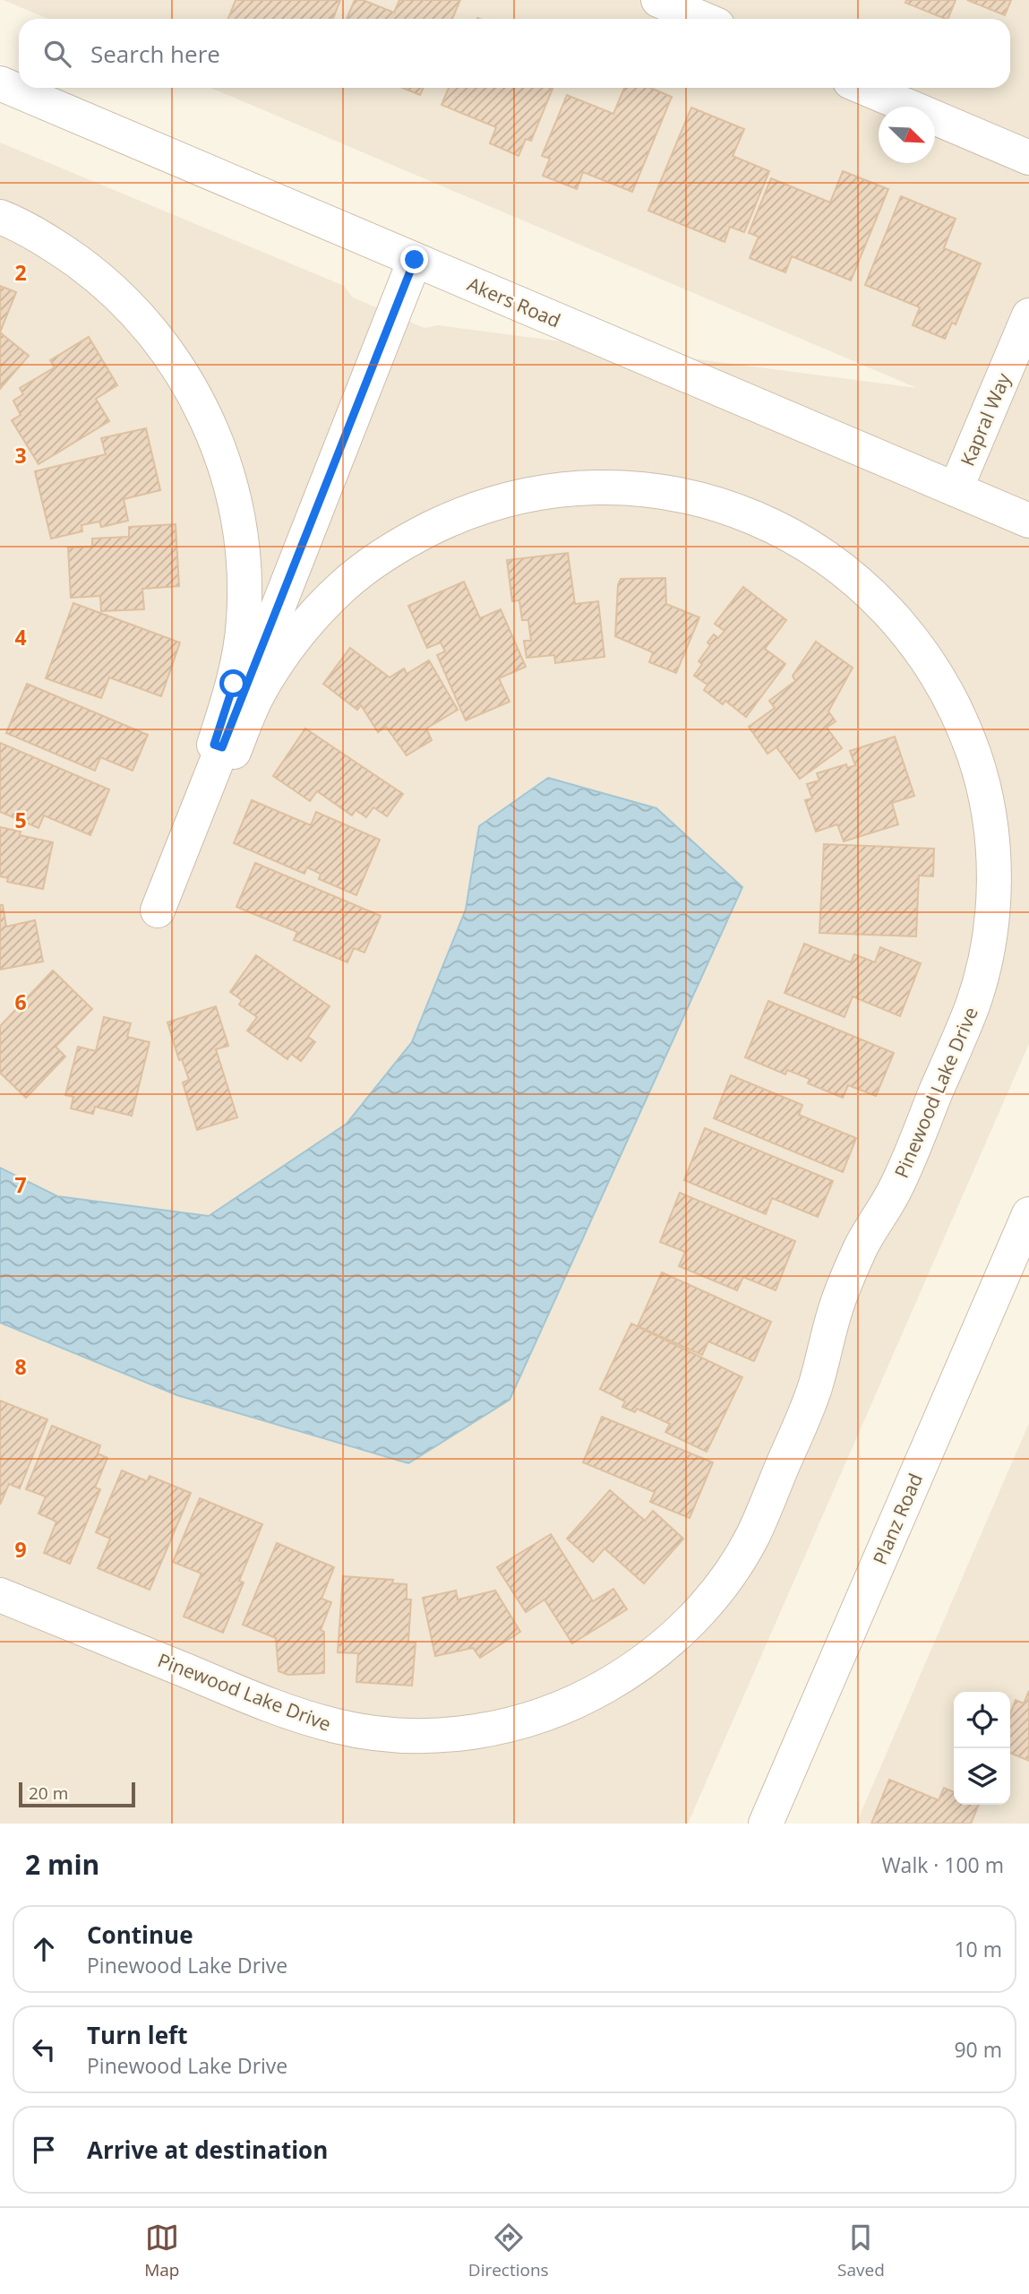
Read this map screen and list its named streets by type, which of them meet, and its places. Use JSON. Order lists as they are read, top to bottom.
{
  "streets": {
    "street": [
      "Akers Road",
      "Kapral Way",
      "Pinewood Lake Drive",
      "Planz Road"
    ]
  },
  "crossings": [
    ["Akers Road", "Kapral Way"]
  ],
  "scale_bar": "20 m",
  "north": "bottom right",
  "page": {
    "search": "Search here",
    "scale": "20 m",
    "heading": ["2 min", "Walk · 100 m"],
    "list": [
      ["Continue", "Pinewood Lake Drive", "10 m"],
      ["Turn left", "Pinewood Lake Drive", "90 m"],
      "Arrive at destination"
    ],
    "nav": ["Map", "Directions", "Saved"]
  },
  "grid": {
    "rows": [
      "2",
      "3",
      "4",
      "5",
      "6",
      "7",
      "8",
      "9"
    ]
  }
}
